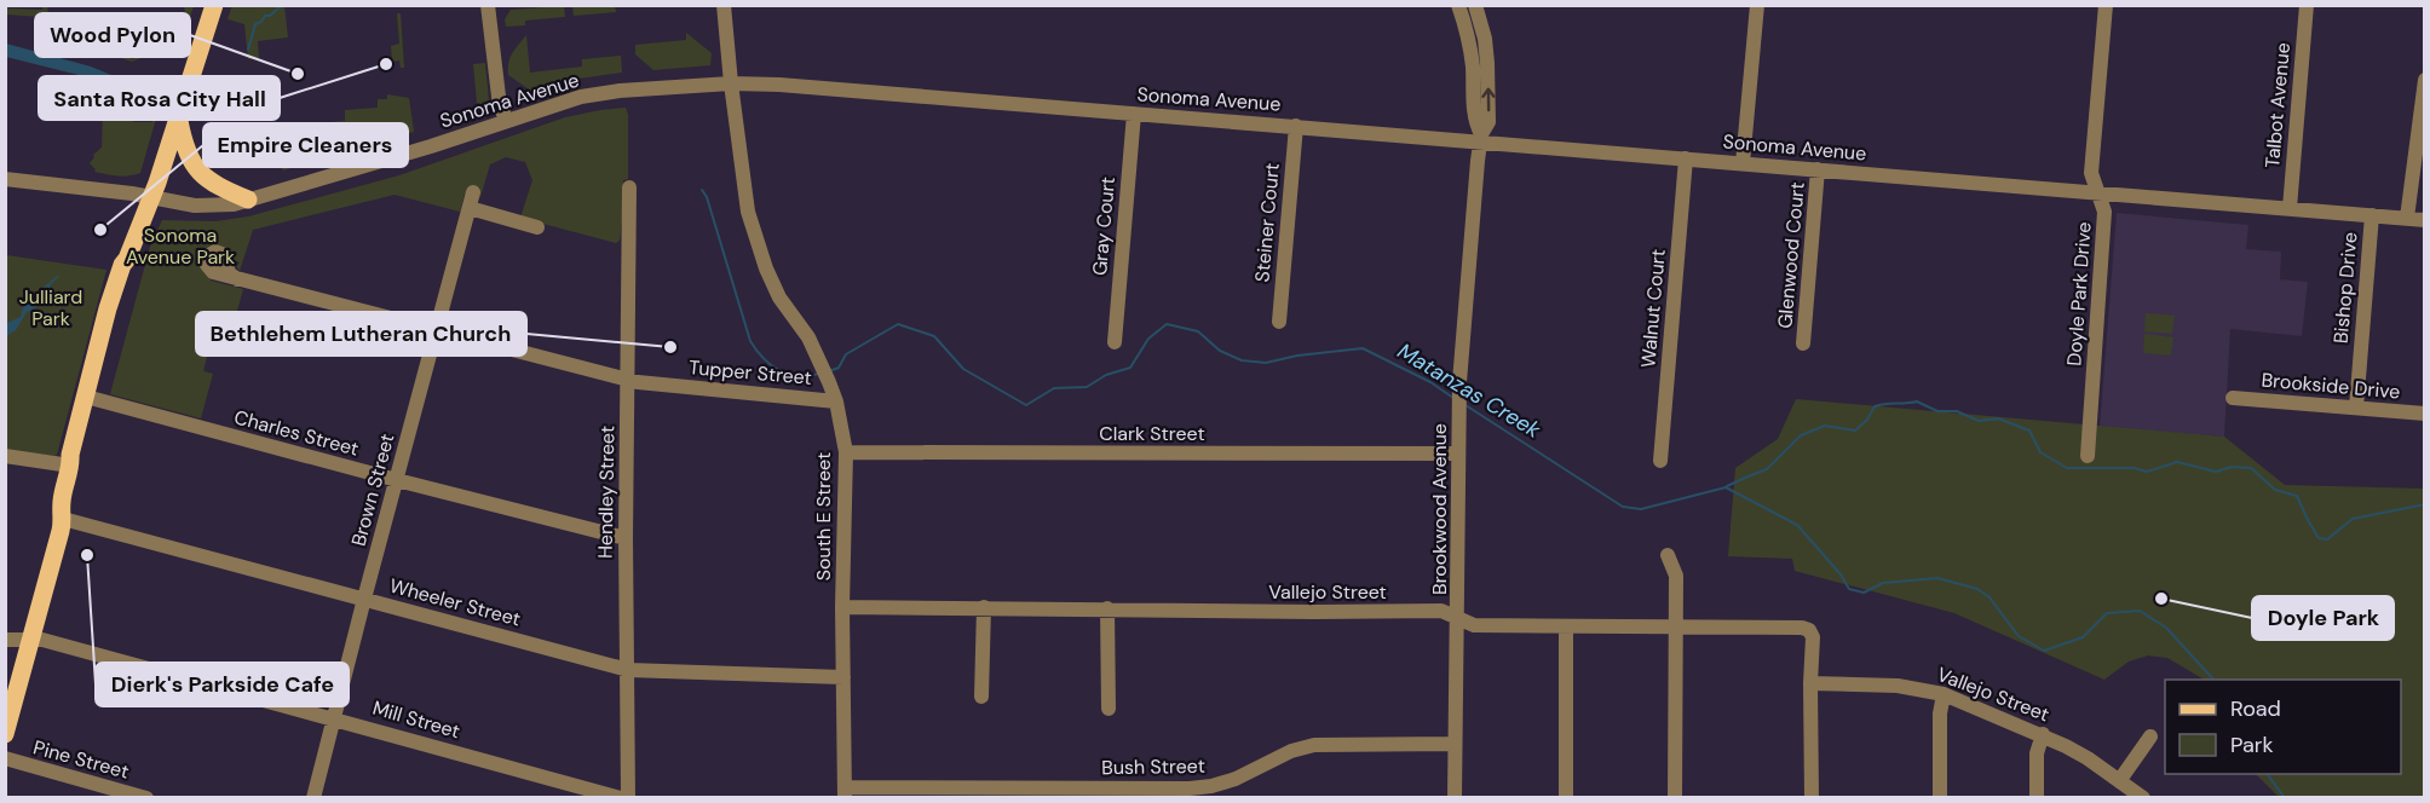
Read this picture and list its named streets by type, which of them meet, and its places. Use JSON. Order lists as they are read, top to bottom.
{
  "streets": {
    "street": [
      "Sonoma Avenue",
      "Talbot Avenue",
      "Steiner Court",
      "Gray Court",
      "Glenwood Court",
      "Bishop Drive",
      "Doyle Park Drive",
      "Walnut Court",
      "Tupper Street",
      "Brookside Drive",
      "Charles Street",
      "Clark Street",
      "Brown Street",
      "Hendley Street",
      "Brookwood Avenue",
      "South E Street",
      "Vallejo Street",
      "Wheeler Street",
      "Mill Street",
      "Pine Street",
      "Bush Street"
    ]
  },
  "crossings": [
    ["Sonoma Avenue", "Talbot Avenue"],
    ["Sonoma Avenue", "Steiner Court"],
    ["Sonoma Avenue", "Gray Court"],
    ["Sonoma Avenue", "Glenwood Court"],
    ["Sonoma Avenue", "Bishop Drive"],
    ["Sonoma Avenue", "Doyle Park Drive"],
    ["Sonoma Avenue", "Walnut Court"],
    ["Sonoma Avenue", "Brookwood Avenue"],
    ["Sonoma Avenue", "South E Street"],
    ["Bishop Drive", "Brookside Drive"],
    ["Tupper Street", "Brown Street"],
    ["Tupper Street", "Hendley Street"],
    ["Tupper Street", "South E Street"],
    ["Charles Street", "Brown Street"],
    ["Charles Street", "Hendley Street"],
    ["Clark Street", "Brookwood Avenue"],
    ["Clark Street", "South E Street"],
    ["Brown Street", "Wheeler Street"],
    ["Brown Street", "Mill Street"],
    ["Hendley Street", "Wheeler Street"],
    ["Brookwood Avenue", "Vallejo Street"],
    ["Brookwood Avenue", "Bush Street"],
    ["South E Street", "Vallejo Street"],
    ["South E Street", "Wheeler Street"],
    ["South E Street", "Bush Street"]
  ],
  "water": ["Matanzas Creek"],
  "parks": ["Sonoma Avenue Park", "Julliard Park"],
  "places": [
    "Santa Rosa City Hall",
    "Wood Pylon",
    "Empire Cleaners",
    "Bethlehem Lutheran Church",
    "Dierk's Parkside Cafe",
    "Doyle Park"
  ],
  "legend": ["Road", "Park"]
}
